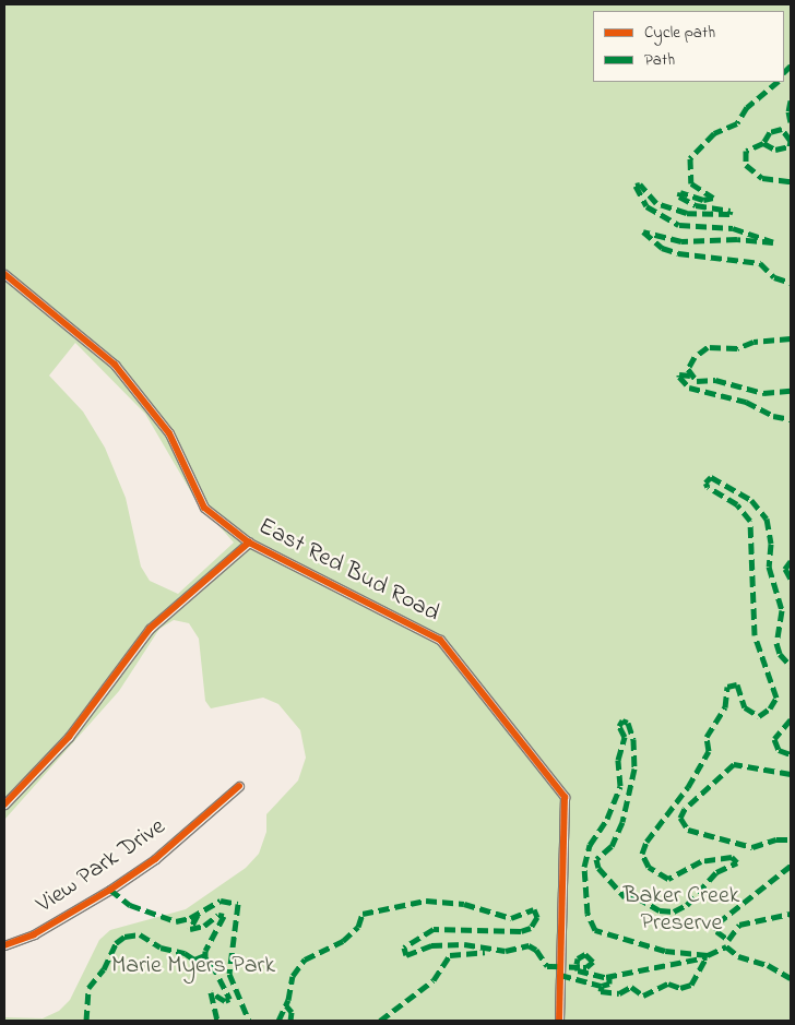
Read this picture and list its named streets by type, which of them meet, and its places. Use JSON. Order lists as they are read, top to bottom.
{
  "streets": {
    "street": ["East Red Bud Road", "View Park Drive"]
  },
  "parks": ["Baker Creek Preserve", "Marie Myers Park"],
  "legend": ["Cycle path", "Path"]
}
